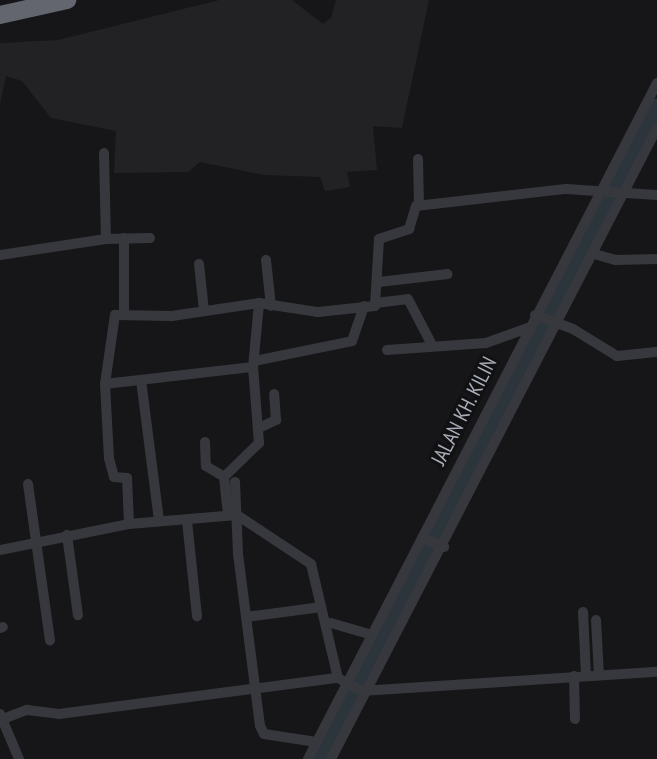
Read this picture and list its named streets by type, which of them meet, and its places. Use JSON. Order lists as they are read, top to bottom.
{
  "streets": {
    "street": ["JALAN KH. KILIN"]
  }
}
